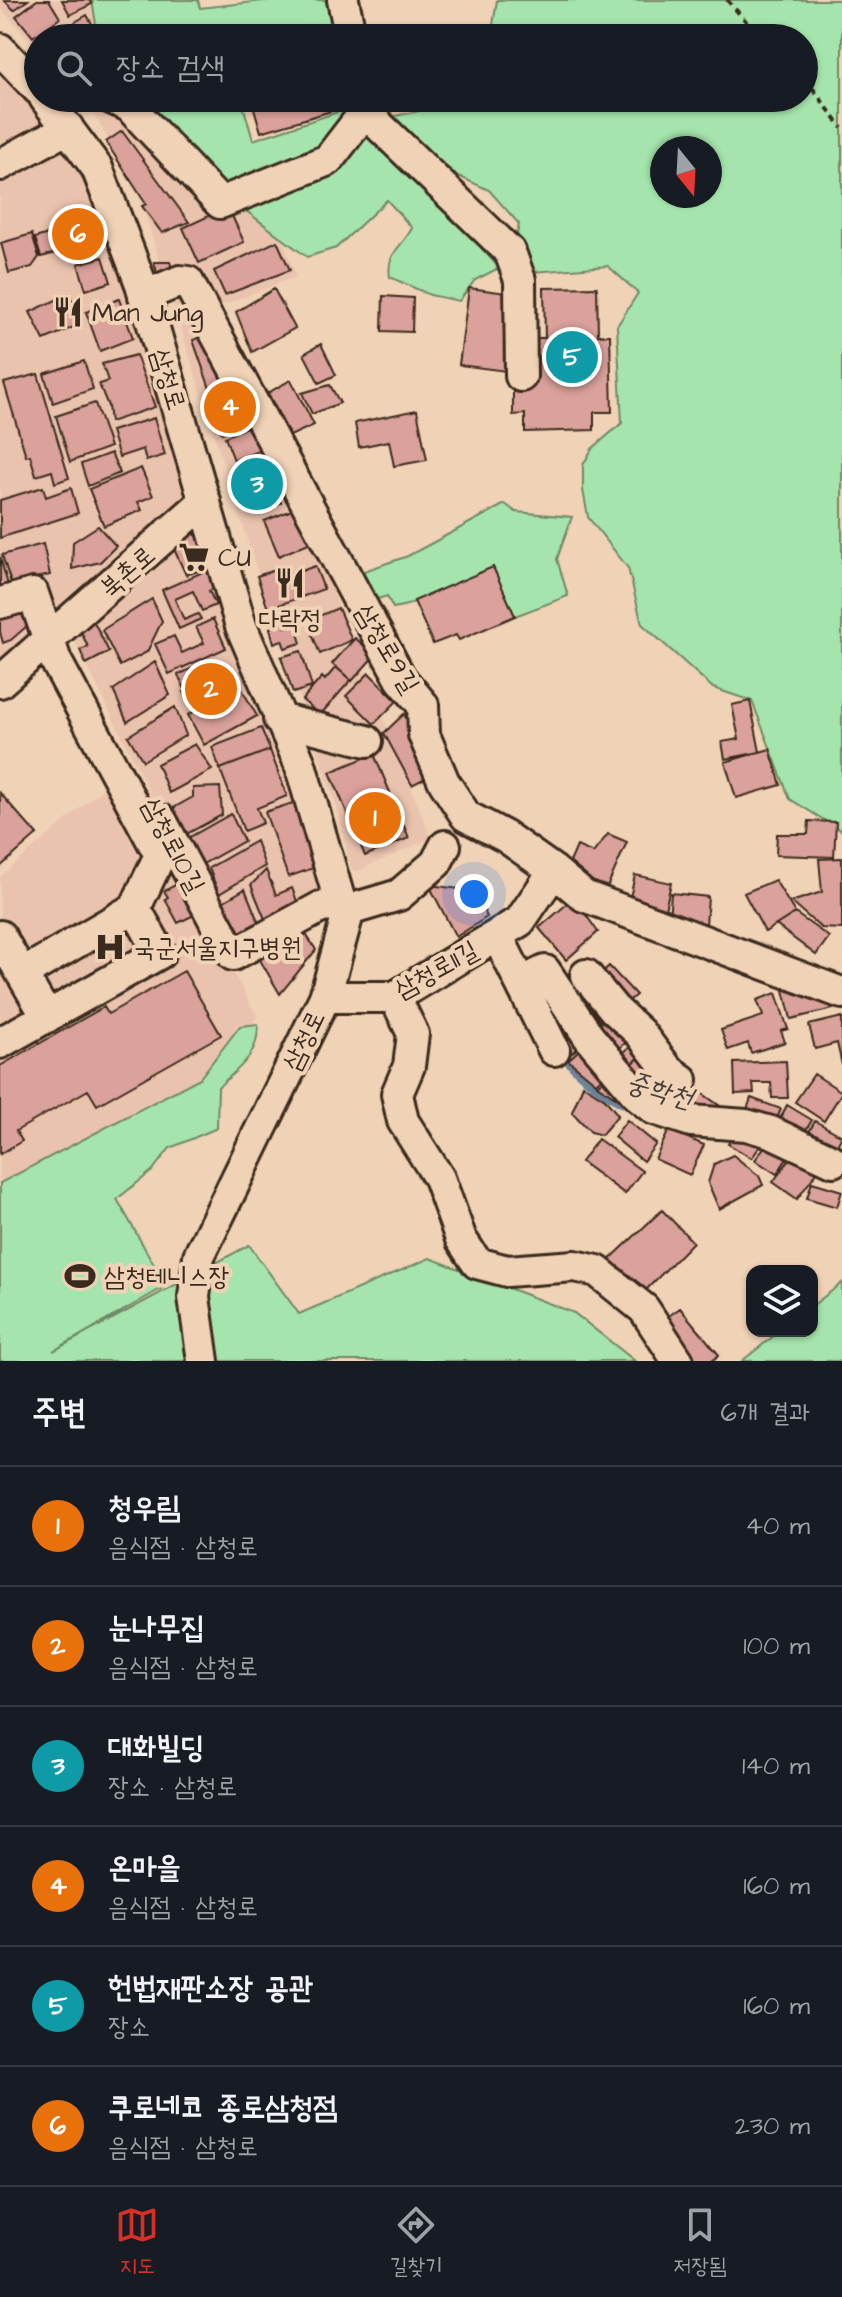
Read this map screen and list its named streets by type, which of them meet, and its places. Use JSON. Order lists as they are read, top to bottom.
{
  "streets": {
    "street": [
      "삼청로",
      "북촌로",
      "삼청로9길",
      "삼청로10길",
      "삼청로11길"
    ]
  },
  "crossings": [
    ["삼청로", "북촌로"],
    ["삼청로", "삼청로9길"],
    ["삼청로", "삼청로10길"],
    ["삼청로", "삼청로11길"],
    ["북촌로", "삼청로10길"],
    ["삼청로9길", "삼청로11길"]
  ],
  "water": ["중학천"],
  "places": {
    "restaurant": ["Man Jung", "다락정"],
    "supermarket": ["CU"],
    "hospital": ["국군서울지구병원"],
    "sports": ["삼청테니스장"]
  },
  "north": "bottom",
  "page": {
    "search": "장소 검색",
    "pins": [
      "6",
      "5",
      "4",
      "3",
      "2",
      "1"
    ],
    "heading": ["주변", "6개 결과"],
    "list": [
      {
        "mark": "1",
        "name": "청우림",
        "note": "음식점 · 삼청로",
        "value": "40 m"
      },
      {
        "mark": "2",
        "name": "눈나무집",
        "note": "음식점 · 삼청로",
        "value": "100 m"
      },
      {
        "mark": "3",
        "name": "대화빌딩",
        "note": "장소 · 삼청로",
        "value": "140 m"
      },
      {
        "mark": "4",
        "name": "온마을",
        "note": "음식점 · 삼청로",
        "value": "160 m"
      },
      {
        "mark": "5",
        "name": "헌법재판소장 공관",
        "note": "장소",
        "value": "160 m"
      },
      {
        "mark": "6",
        "name": "쿠로네코 종로삼청점",
        "note": "음식점 · 삼청로",
        "value": "230 m"
      }
    ],
    "nav": ["지도", "길찾기", "저장됨"]
  }
}
